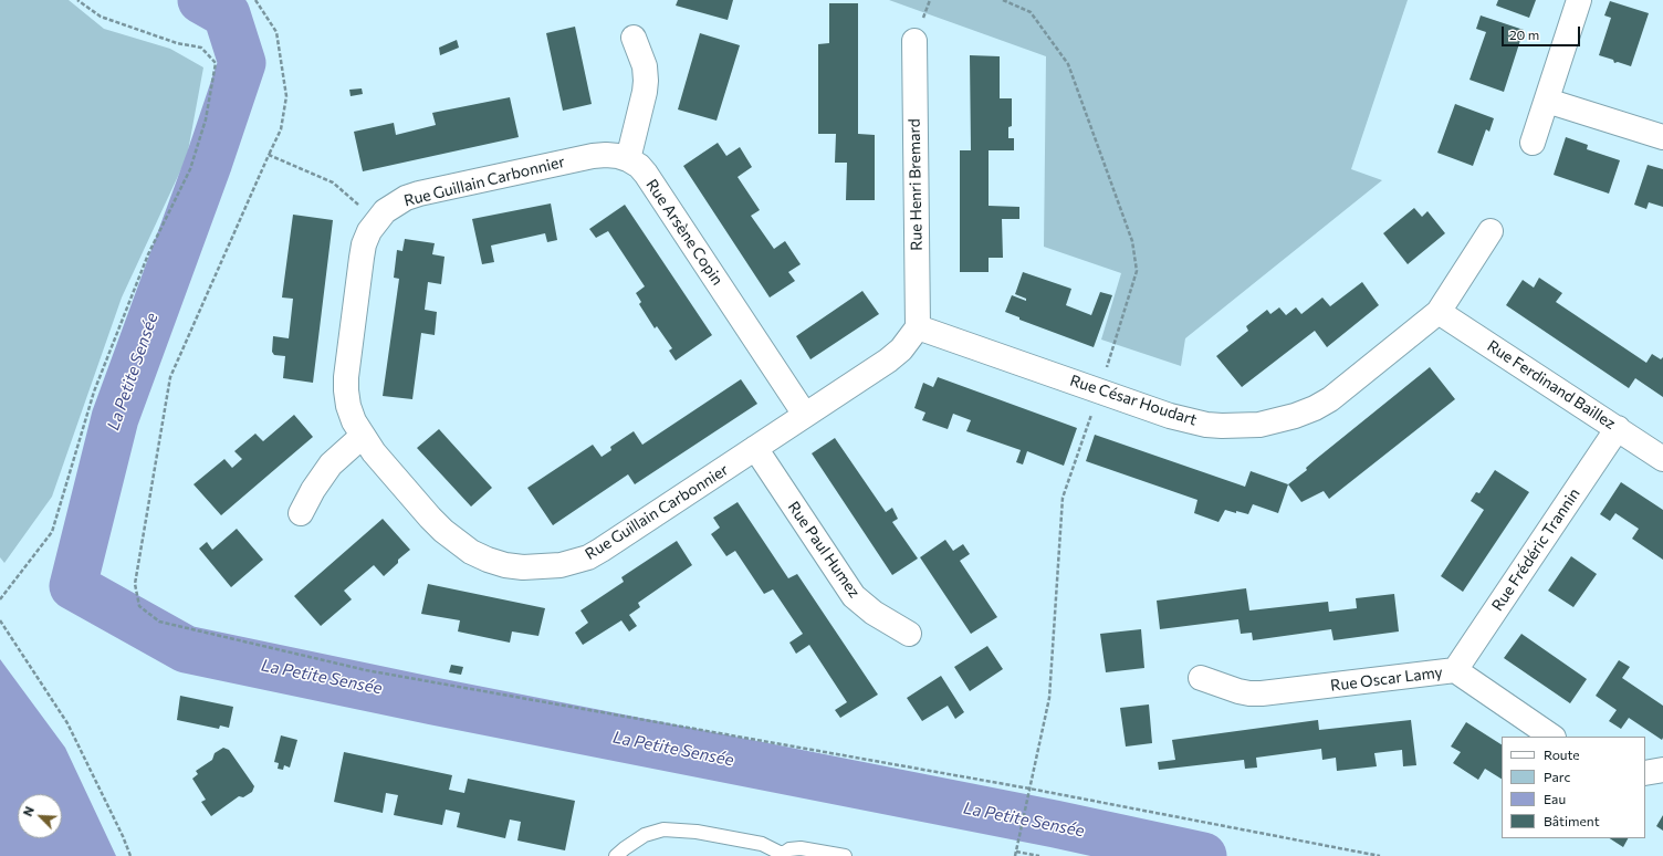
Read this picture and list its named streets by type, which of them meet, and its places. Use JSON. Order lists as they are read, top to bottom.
{
  "streets": {
    "street": [
      "Rue Guillain Carbonnier",
      "Rue Henri Bremard",
      "Rue Arsène Copin",
      "Rue Ferdinand Baillez",
      "Rue César Houdart",
      "Rue Paul Humez",
      "Rue Frédéric Trannin",
      "Rue Oscar Lamy"
    ]
  },
  "crossings": [
    ["Rue Guillain Carbonnier", "Rue Henri Bremard"],
    ["Rue Guillain Carbonnier", "Rue Arsène Copin"],
    ["Rue Guillain Carbonnier", "Rue César Houdart"],
    ["Rue Guillain Carbonnier", "Rue Paul Humez"],
    ["Rue Henri Bremard", "Rue César Houdart"],
    ["Rue Ferdinand Baillez", "Rue César Houdart"],
    ["Rue Ferdinand Baillez", "Rue Frédéric Trannin"],
    ["Rue Frédéric Trannin", "Rue Oscar Lamy"]
  ],
  "water": ["La Petite Sensée"],
  "legend": [
    "Route",
    "Parc",
    "Eau",
    "Bâtiment"
  ],
  "scale_bar": "20 m",
  "north": "top left"
}
